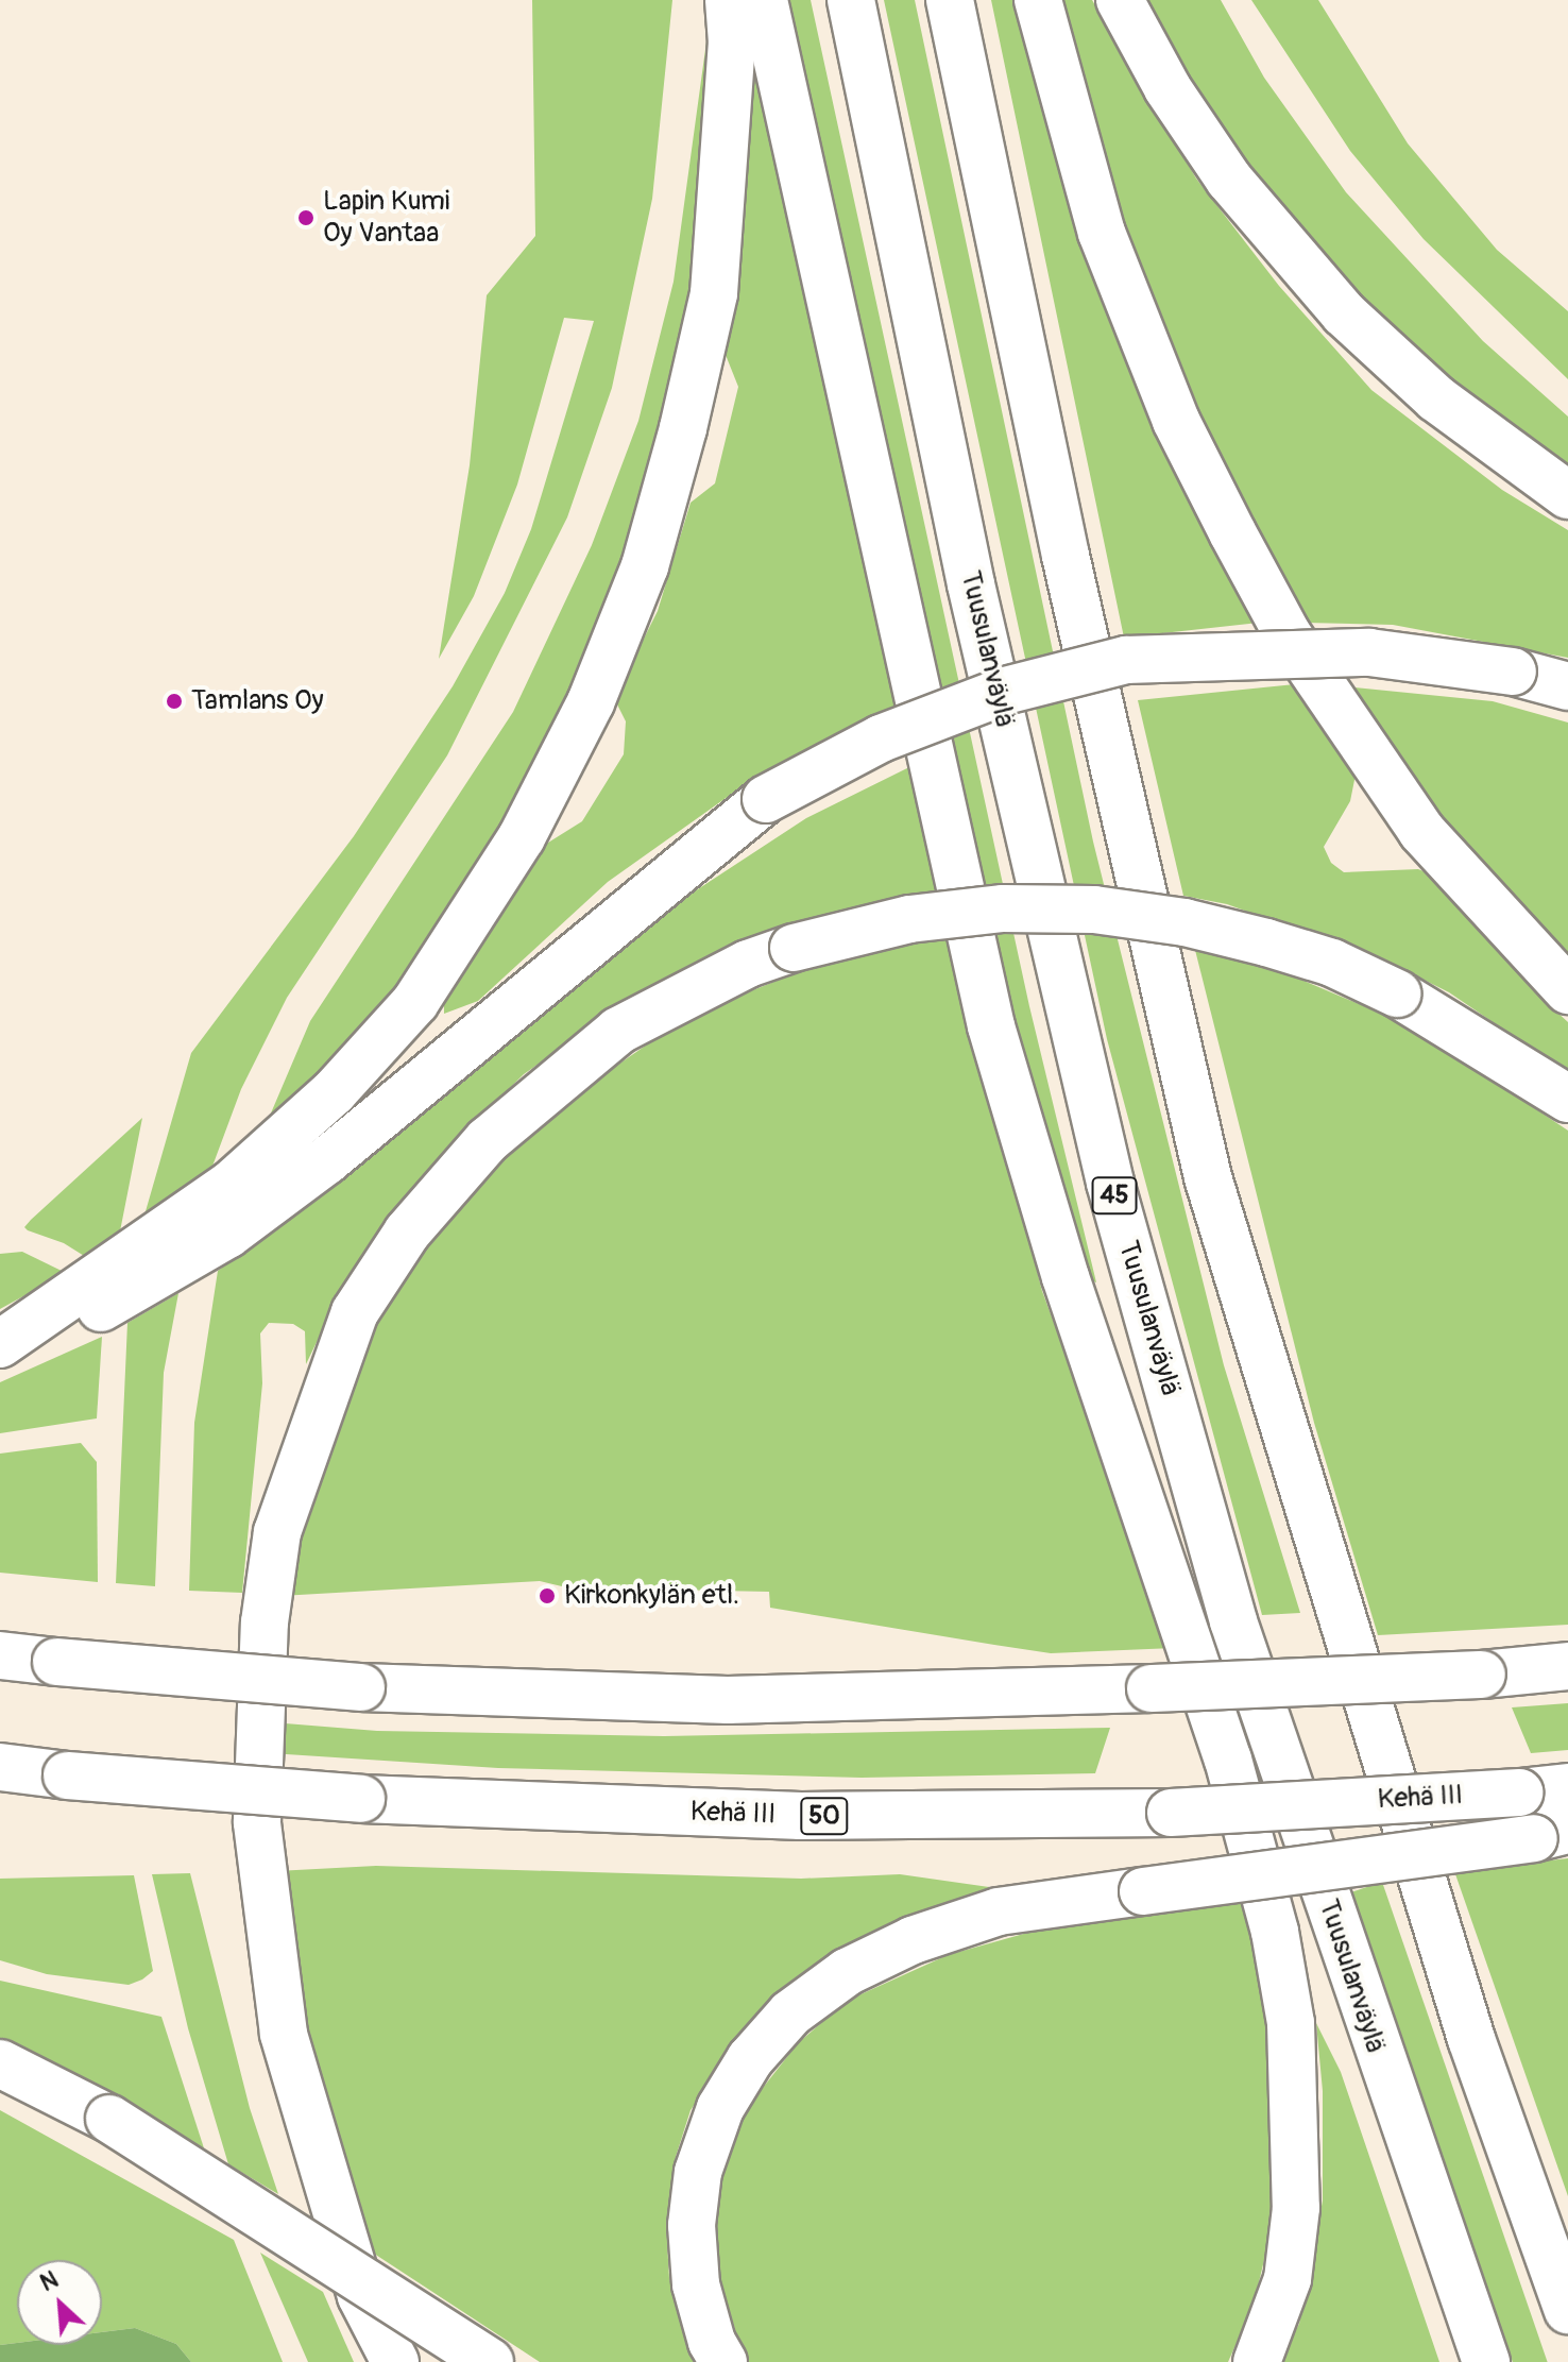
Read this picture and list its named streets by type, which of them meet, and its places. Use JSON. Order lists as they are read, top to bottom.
{
  "streets": {
    "highway": [
      "Tuusulanväylä",
      "45",
      "Kehä III",
      "50"
    ]
  },
  "places": ["Lapin Kumi Oy Vantaa", "Tamlans Oy", "Kirkonkylän etl."],
  "north": "top left"
}
